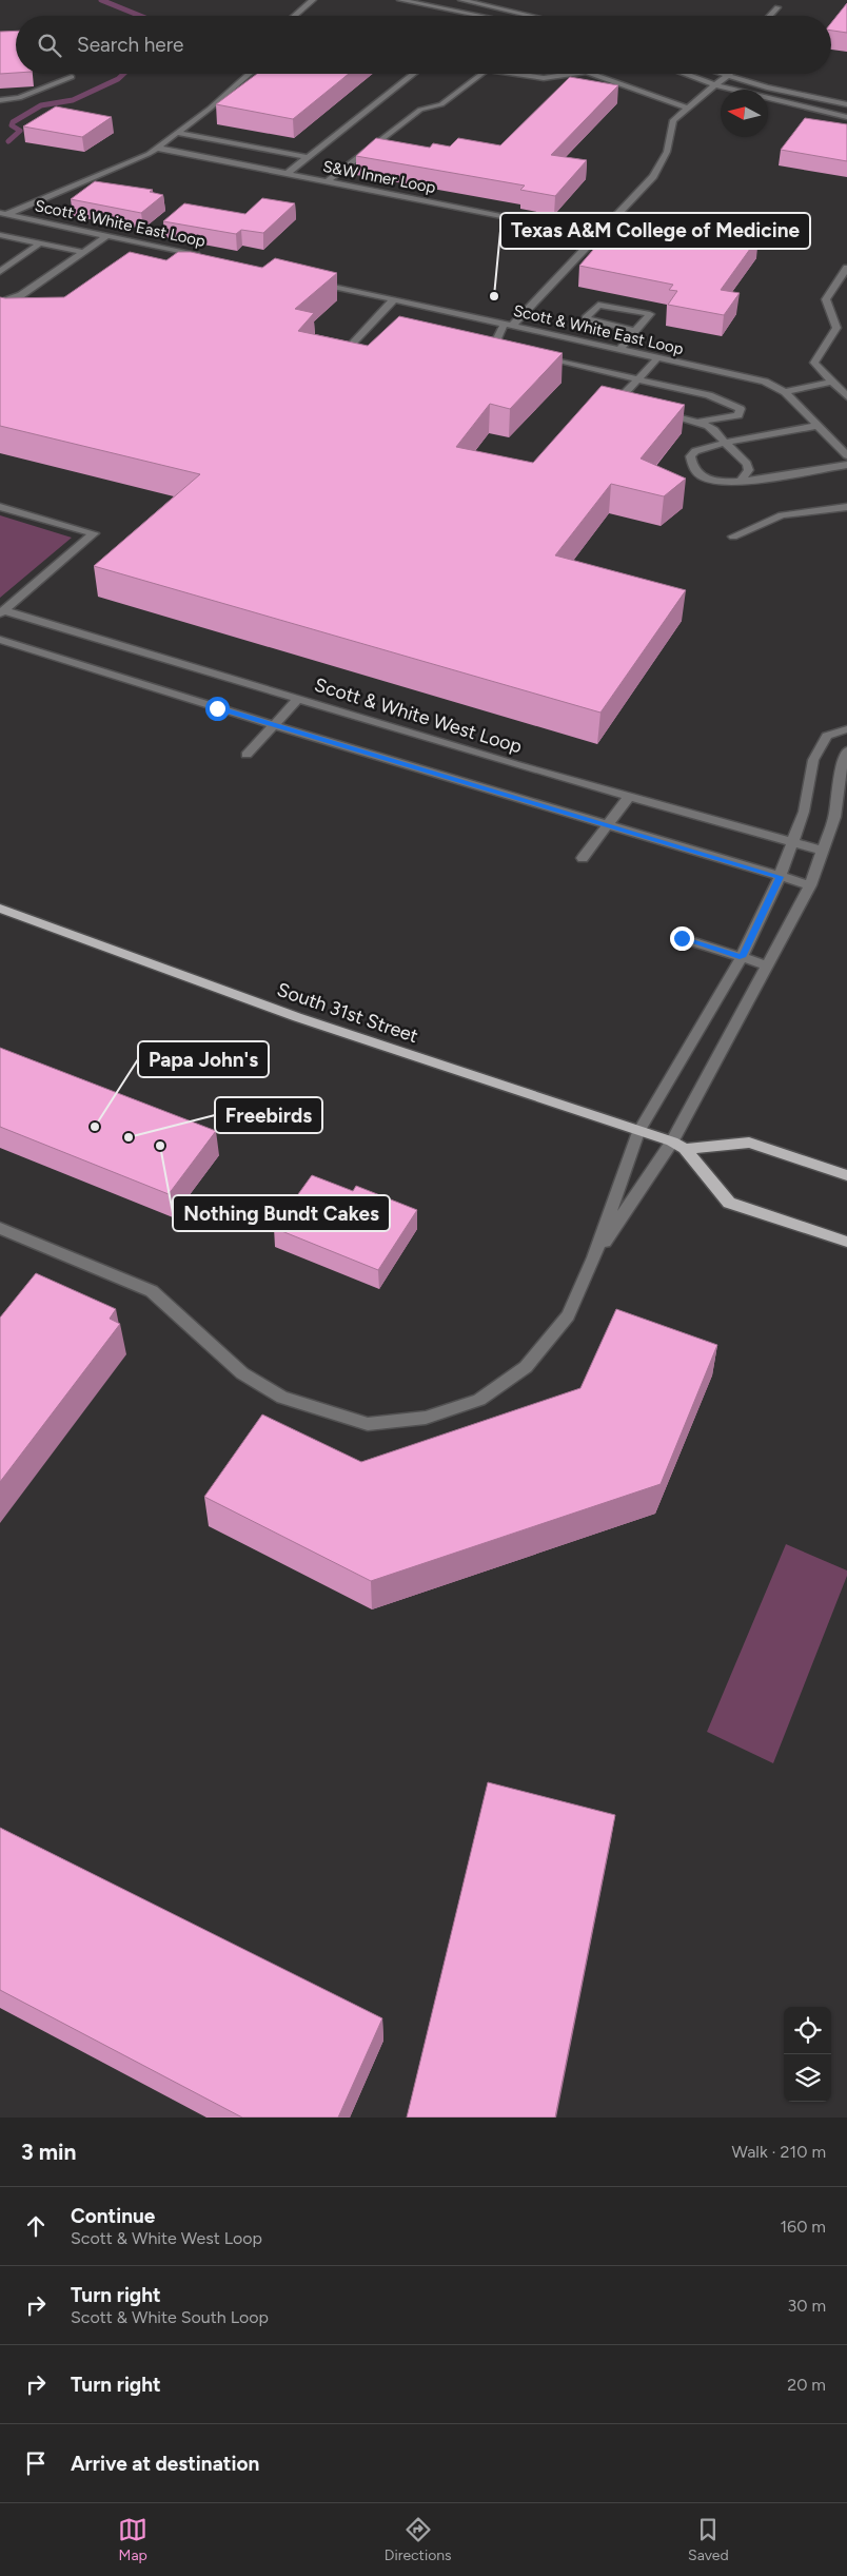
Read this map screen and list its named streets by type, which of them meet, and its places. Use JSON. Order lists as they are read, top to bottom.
{
  "streets": {
    "main road": ["South 31st Street"],
    "street": ["S&W Inner Loop", "Scott & White East Loop", "Scott & White West Loop"]
  },
  "places": [
    "Texas A&M College of Medicine",
    "Papa John's",
    "Freebirds",
    "Nothing Bundt Cakes"
  ],
  "north": "left",
  "page": {
    "search": "Search here",
    "heading": ["3 min", "Walk · 210 m"],
    "list": [
      ["Continue", "Scott & White West Loop", "160 m"],
      ["Turn right", "Scott & White South Loop", "30 m"],
      ["Turn right", "20 m"],
      "Arrive at destination"
    ],
    "nav": ["Map", "Directions", "Saved"]
  }
}
